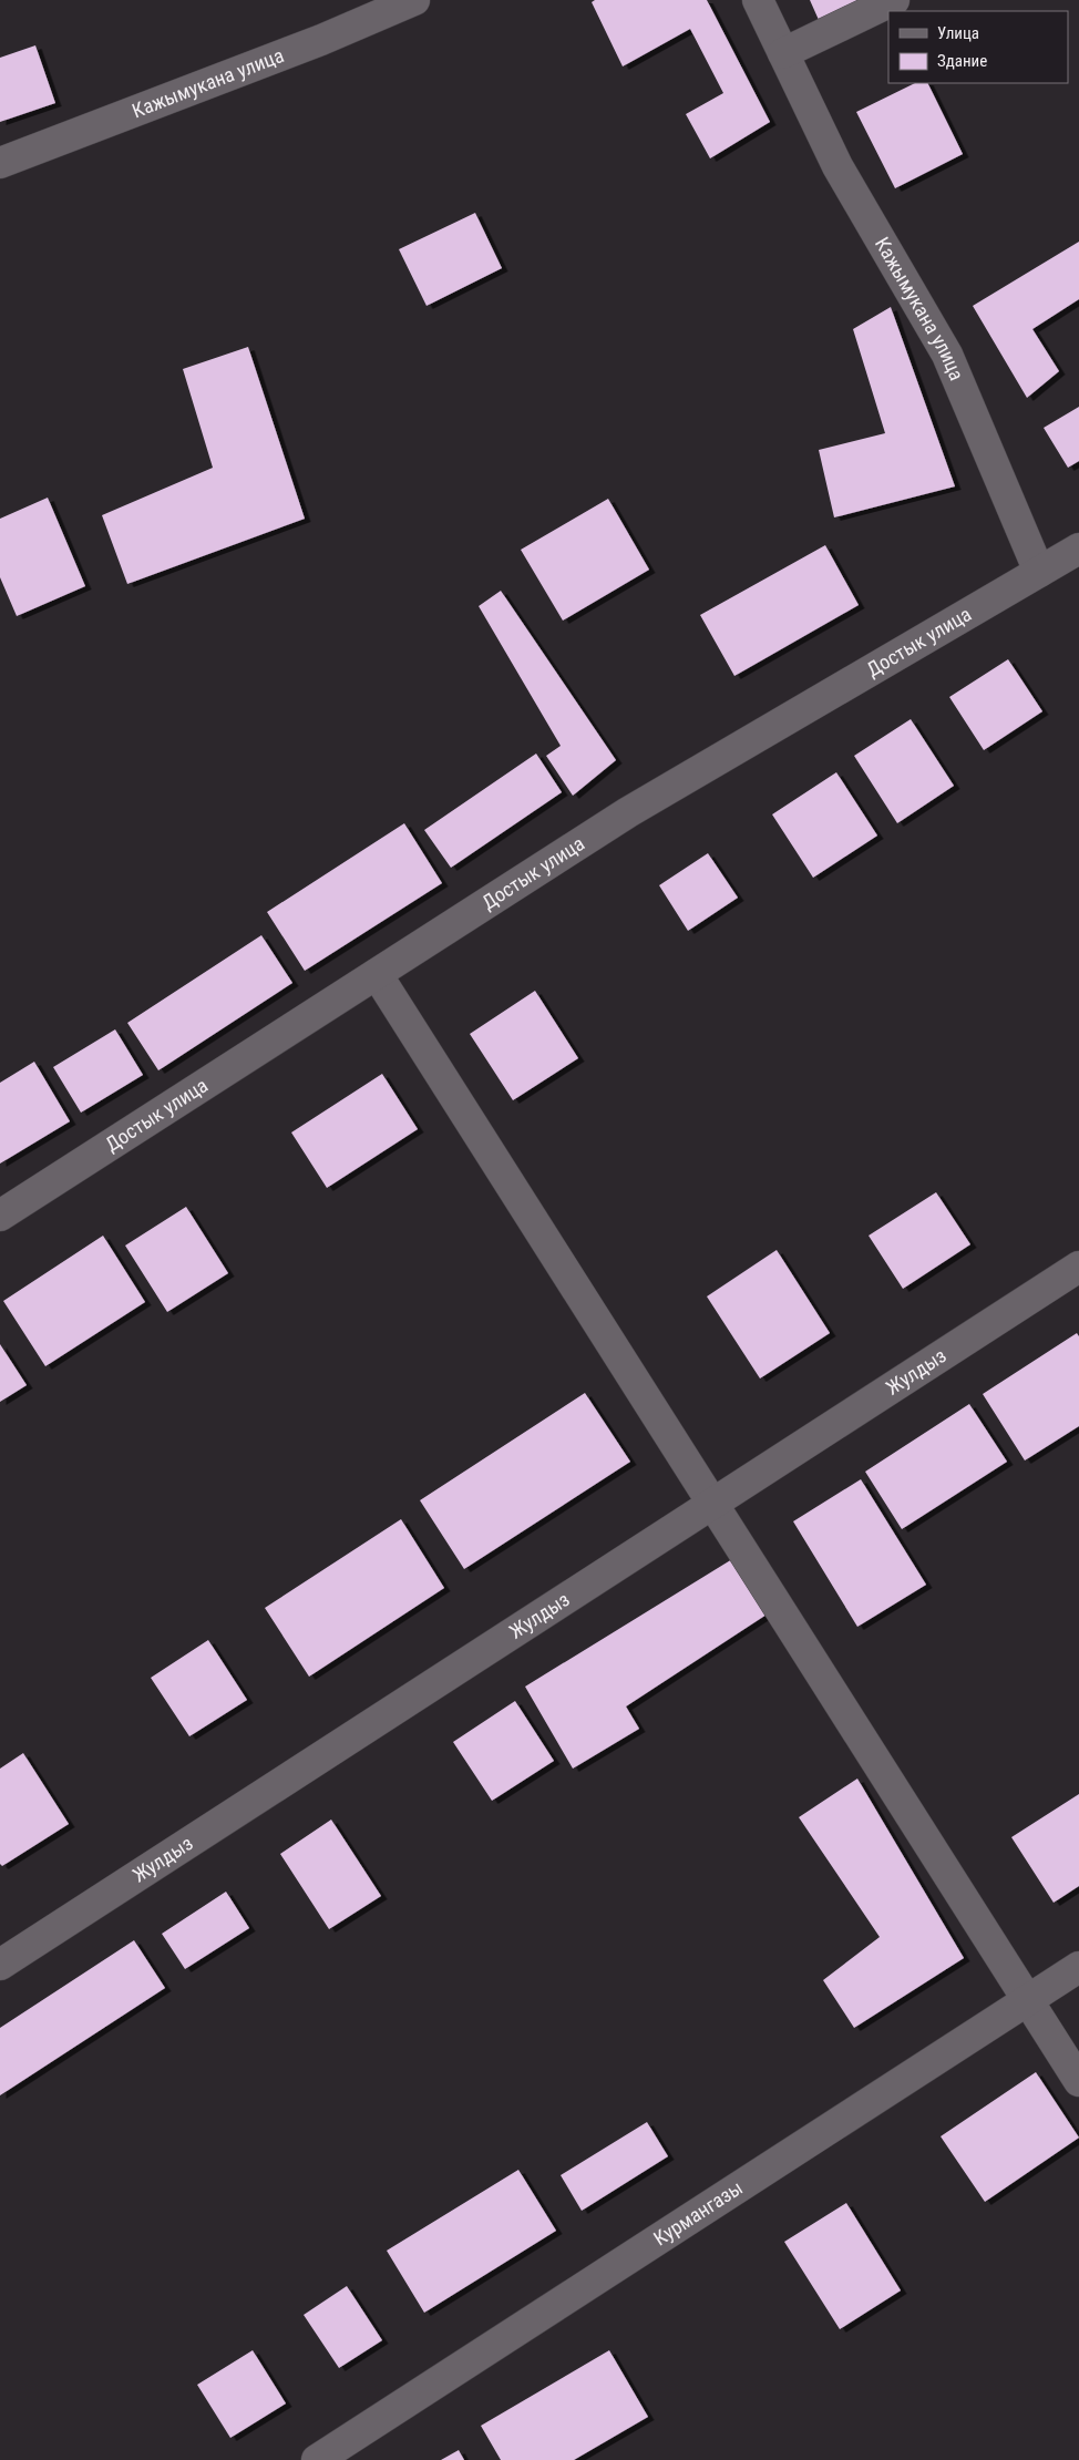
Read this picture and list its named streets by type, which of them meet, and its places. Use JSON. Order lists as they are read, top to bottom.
{
  "streets": {
    "street": [
      "Кажымукана улица",
      "Достык улица",
      "Жулдыз",
      "Курмангазы"
    ]
  },
  "crossings": [
    ["Кажымукана улица", "Достык улица"]
  ],
  "legend": ["Улица", "Здание"]
}
